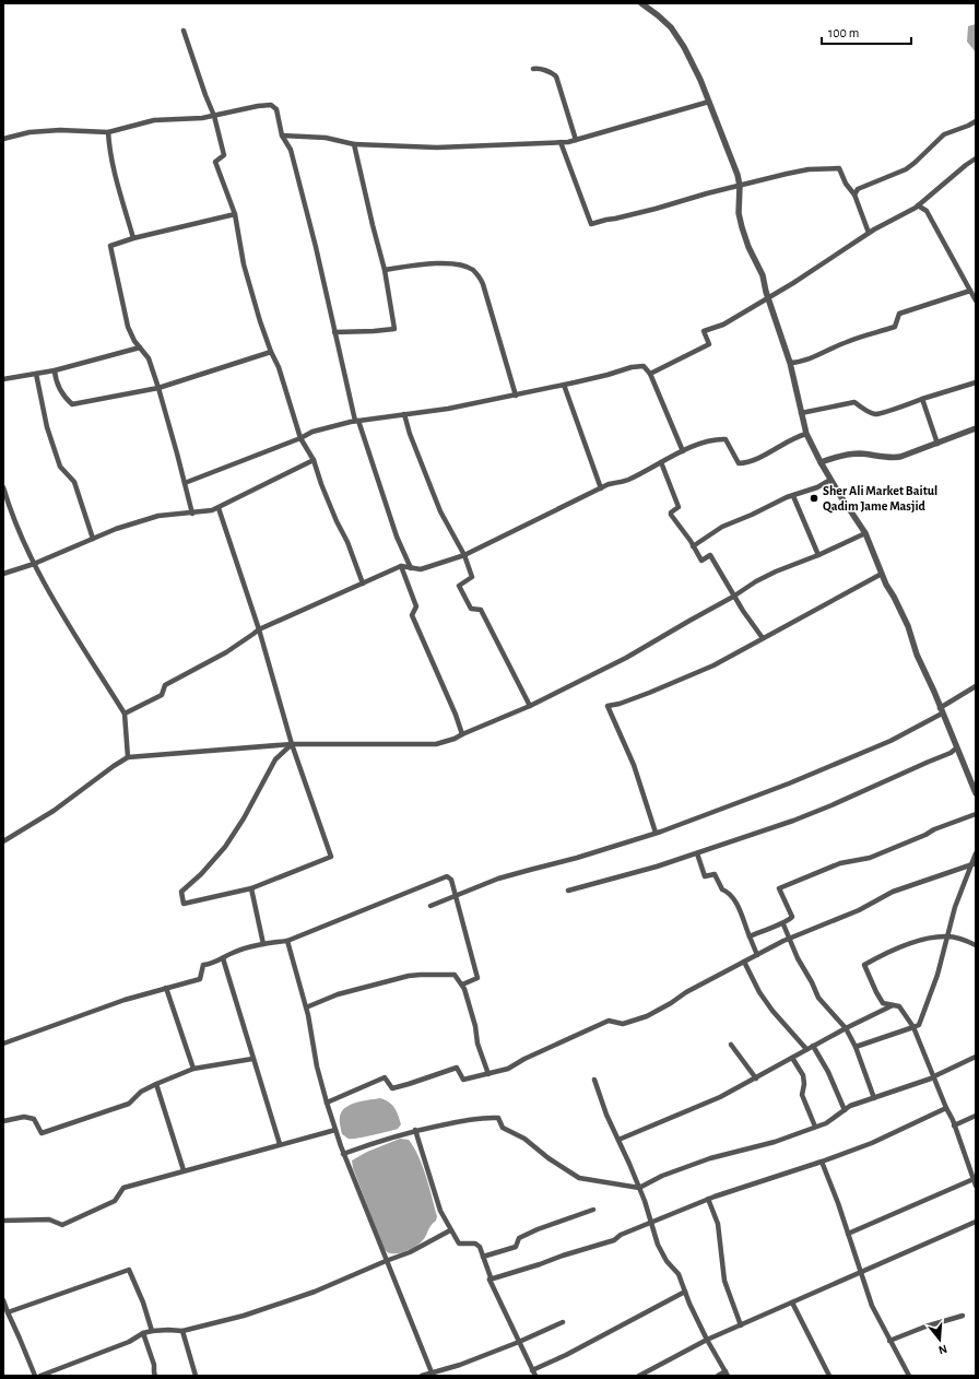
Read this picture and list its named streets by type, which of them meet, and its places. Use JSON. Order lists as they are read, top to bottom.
{
  "places": ["Sher Ali Market Baitul Qadim Jame Masjid"],
  "scale_bar": "100 m",
  "north": "bottom"
}
